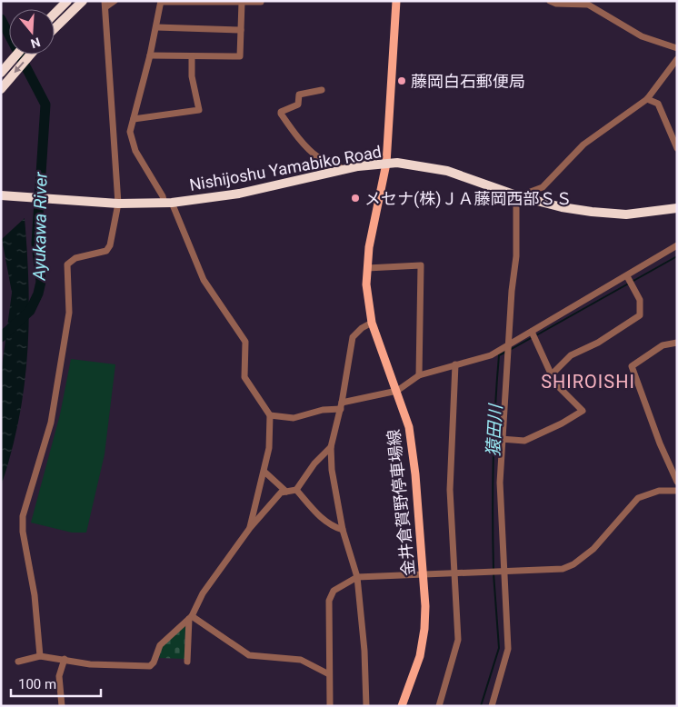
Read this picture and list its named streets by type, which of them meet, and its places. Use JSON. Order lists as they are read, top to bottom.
{
  "streets": {
    "highway": ["Nishijoshu Yamabiko Road"],
    "main road": ["金井倉賀野停車場線"]
  },
  "crossings": [
    ["Nishijoshu Yamabiko Road", "金井倉賀野停車場線"]
  ],
  "districts": ["SHIROISHI"],
  "water": ["Ayukawa River", "猿田川"],
  "places": ["藤岡白石郵便局", "メセナ(株)ＪＡ藤岡西部ＳＳ"],
  "scale_bar": "100 m",
  "north": "bottom"
}
